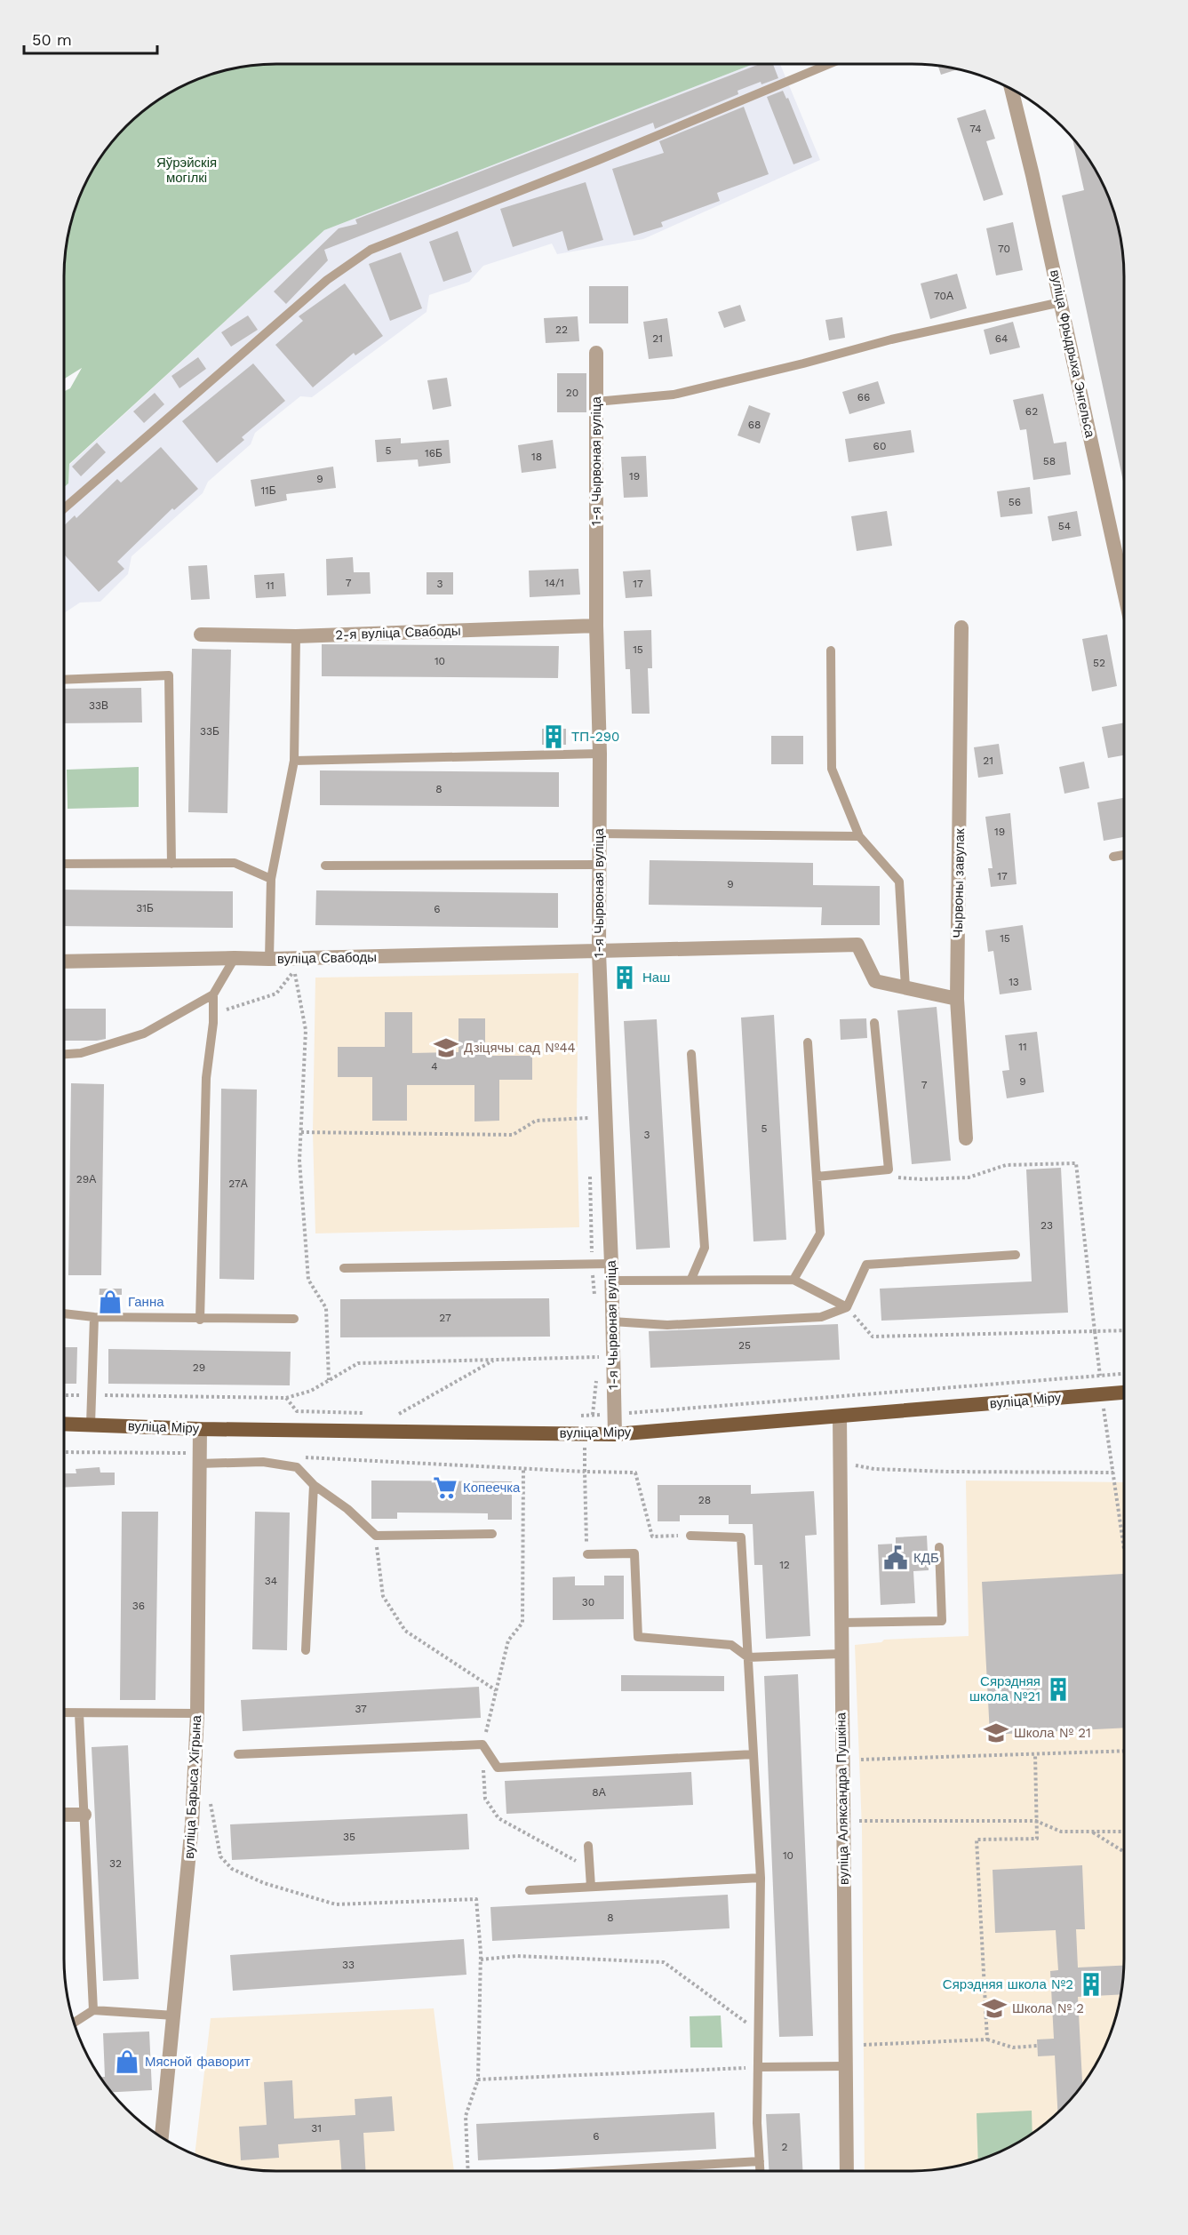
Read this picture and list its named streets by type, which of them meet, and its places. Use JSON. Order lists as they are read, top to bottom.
{
  "streets": {
    "main road": ["вуліца Міру"],
    "street": [
      "вуліца Фрыдрыха Энгельса",
      "1-я Чырвоная вуліца",
      "2-я вуліца Свабоды",
      "Чырвоны завулак",
      "вуліца Свабоды",
      "вуліца Барыса Хігрына",
      "вуліца Аляксандра Пушкіна"
    ]
  },
  "crossings": [
    ["1-я Чырвоная вуліца", "2-я вуліца Свабоды"],
    ["1-я Чырвоная вуліца", "вуліца Свабоды"],
    ["1-я Чырвоная вуліца", "вуліца Міру"],
    ["вуліца Міру", "вуліца Барыса Хігрына"],
    ["вуліца Міру", "вуліца Аляксандра Пушкіна"]
  ],
  "parks": ["Яўрэйскія могілкі"],
  "places": {
    "building": [
      "ТП-290",
      "Наш",
      "Сярэдняя школа №21",
      "Сярэдняя школа №2"
    ],
    "school or university": ["Дзіцячы сад №44", "Школа № 21", "Школа № 2"],
    "shop": ["Ганна", "Мясной фаворит"],
    "supermarket": ["Копеечка"],
    "public building": ["КДБ"]
  },
  "house_numbers": [
    "74",
    "70",
    "70А",
    "22",
    "21",
    "64",
    "20",
    "66",
    "62",
    "68",
    "60",
    "5",
    "16Б",
    "18",
    "58",
    "19",
    "9",
    "11Б",
    "56",
    "54",
    "7",
    "14/1",
    "3",
    "17",
    "11",
    "15",
    "10",
    "52",
    "33В",
    "33Б",
    "21",
    "8",
    "19",
    "17",
    "9",
    "31Б",
    "6",
    "15",
    "13",
    "11",
    "4",
    "9",
    "7",
    "5",
    "3",
    "29А",
    "27А",
    "23",
    "27",
    "25",
    "29",
    "28",
    "12",
    "34",
    "30",
    "36",
    "37",
    "8А",
    "35",
    "10",
    "32",
    "8",
    "33",
    "31",
    "6",
    "2"
  ],
  "scale_bar": "50 m"
}
